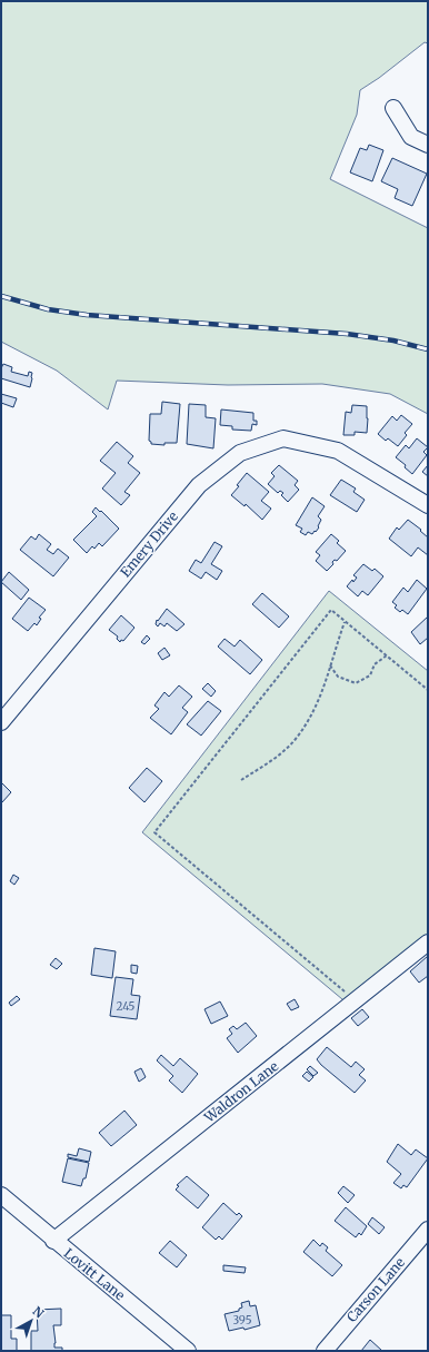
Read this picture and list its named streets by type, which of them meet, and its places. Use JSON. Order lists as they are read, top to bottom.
{
  "streets": {
    "street": [
      "Emery Drive",
      "Waldron Lane",
      "Lovitt Lane",
      "Carson Lane"
    ]
  },
  "crossings": [
    ["Waldron Lane", "Lovitt Lane"]
  ],
  "house_numbers": ["245", "395"],
  "north": "top right"
}
